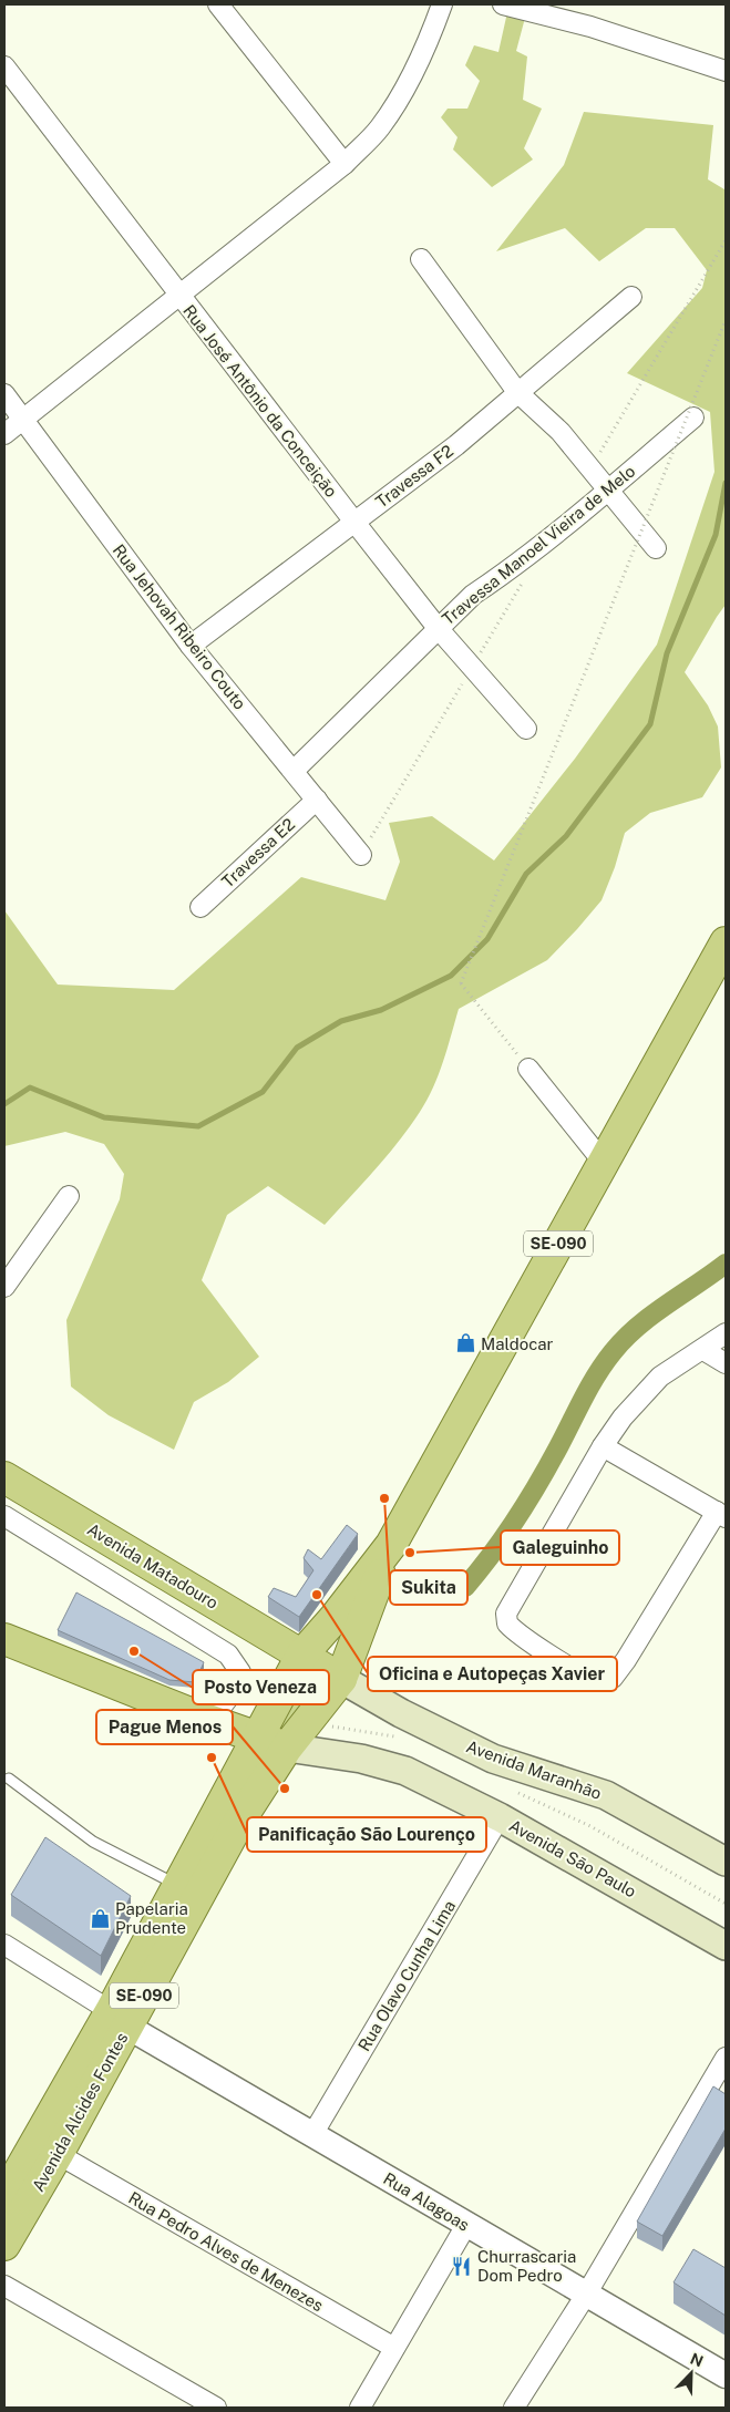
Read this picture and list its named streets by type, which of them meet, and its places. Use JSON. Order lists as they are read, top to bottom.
{
  "streets": {
    "main road": [
      "SE-090",
      "Avenida Matadouro",
      "Avenida Maranhão",
      "Avenida São Paulo",
      "Avenida Alcides Fontes"
    ],
    "street": [
      "Rua José Antônio da Conceição",
      "Travessa F2",
      "Travessa Manoel Vieira de Melo",
      "Rua Jehovah Ribeiro Couto",
      "Travessa E2",
      "Rua Olavo Cunha Lima",
      "Rua Alagoas",
      "Rua Pedro Alves de Menezes"
    ]
  },
  "crossings": [
    ["Rua José Antônio da Conceição", "Travessa F2"],
    ["Rua José Antônio da Conceição", "Travessa Manoel Vieira de Melo"],
    ["Travessa F2", "Rua Jehovah Ribeiro Couto"],
    ["Travessa Manoel Vieira de Melo", "Rua Jehovah Ribeiro Couto"],
    ["Rua Jehovah Ribeiro Couto", "Travessa E2"],
    ["SE-090", "Avenida Matadouro"],
    ["SE-090", "Avenida Maranhão"],
    ["SE-090", "Avenida São Paulo"],
    ["SE-090", "Avenida Alcides Fontes"],
    ["Avenida Matadouro", "Avenida Maranhão"],
    ["Avenida São Paulo", "Rua Olavo Cunha Lima"],
    ["Avenida São Paulo", "Avenida Alcides Fontes"],
    ["Rua Olavo Cunha Lima", "Rua Alagoas"],
    ["Avenida Alcides Fontes", "Rua Alagoas"],
    ["Avenida Alcides Fontes", "Rua Pedro Alves de Menezes"]
  ],
  "places": {
    "shop": ["Maldocar", "Papelaria Prudente"],
    "other": [
      "Sukita",
      "Galeguinho",
      "Oficina e Autopeças Xavier",
      "Posto Veneza",
      "Panificação São Lourenço",
      "Pague Menos"
    ],
    "restaurant": ["Churrascaria Dom Pedro"]
  },
  "north": "top right"
}
